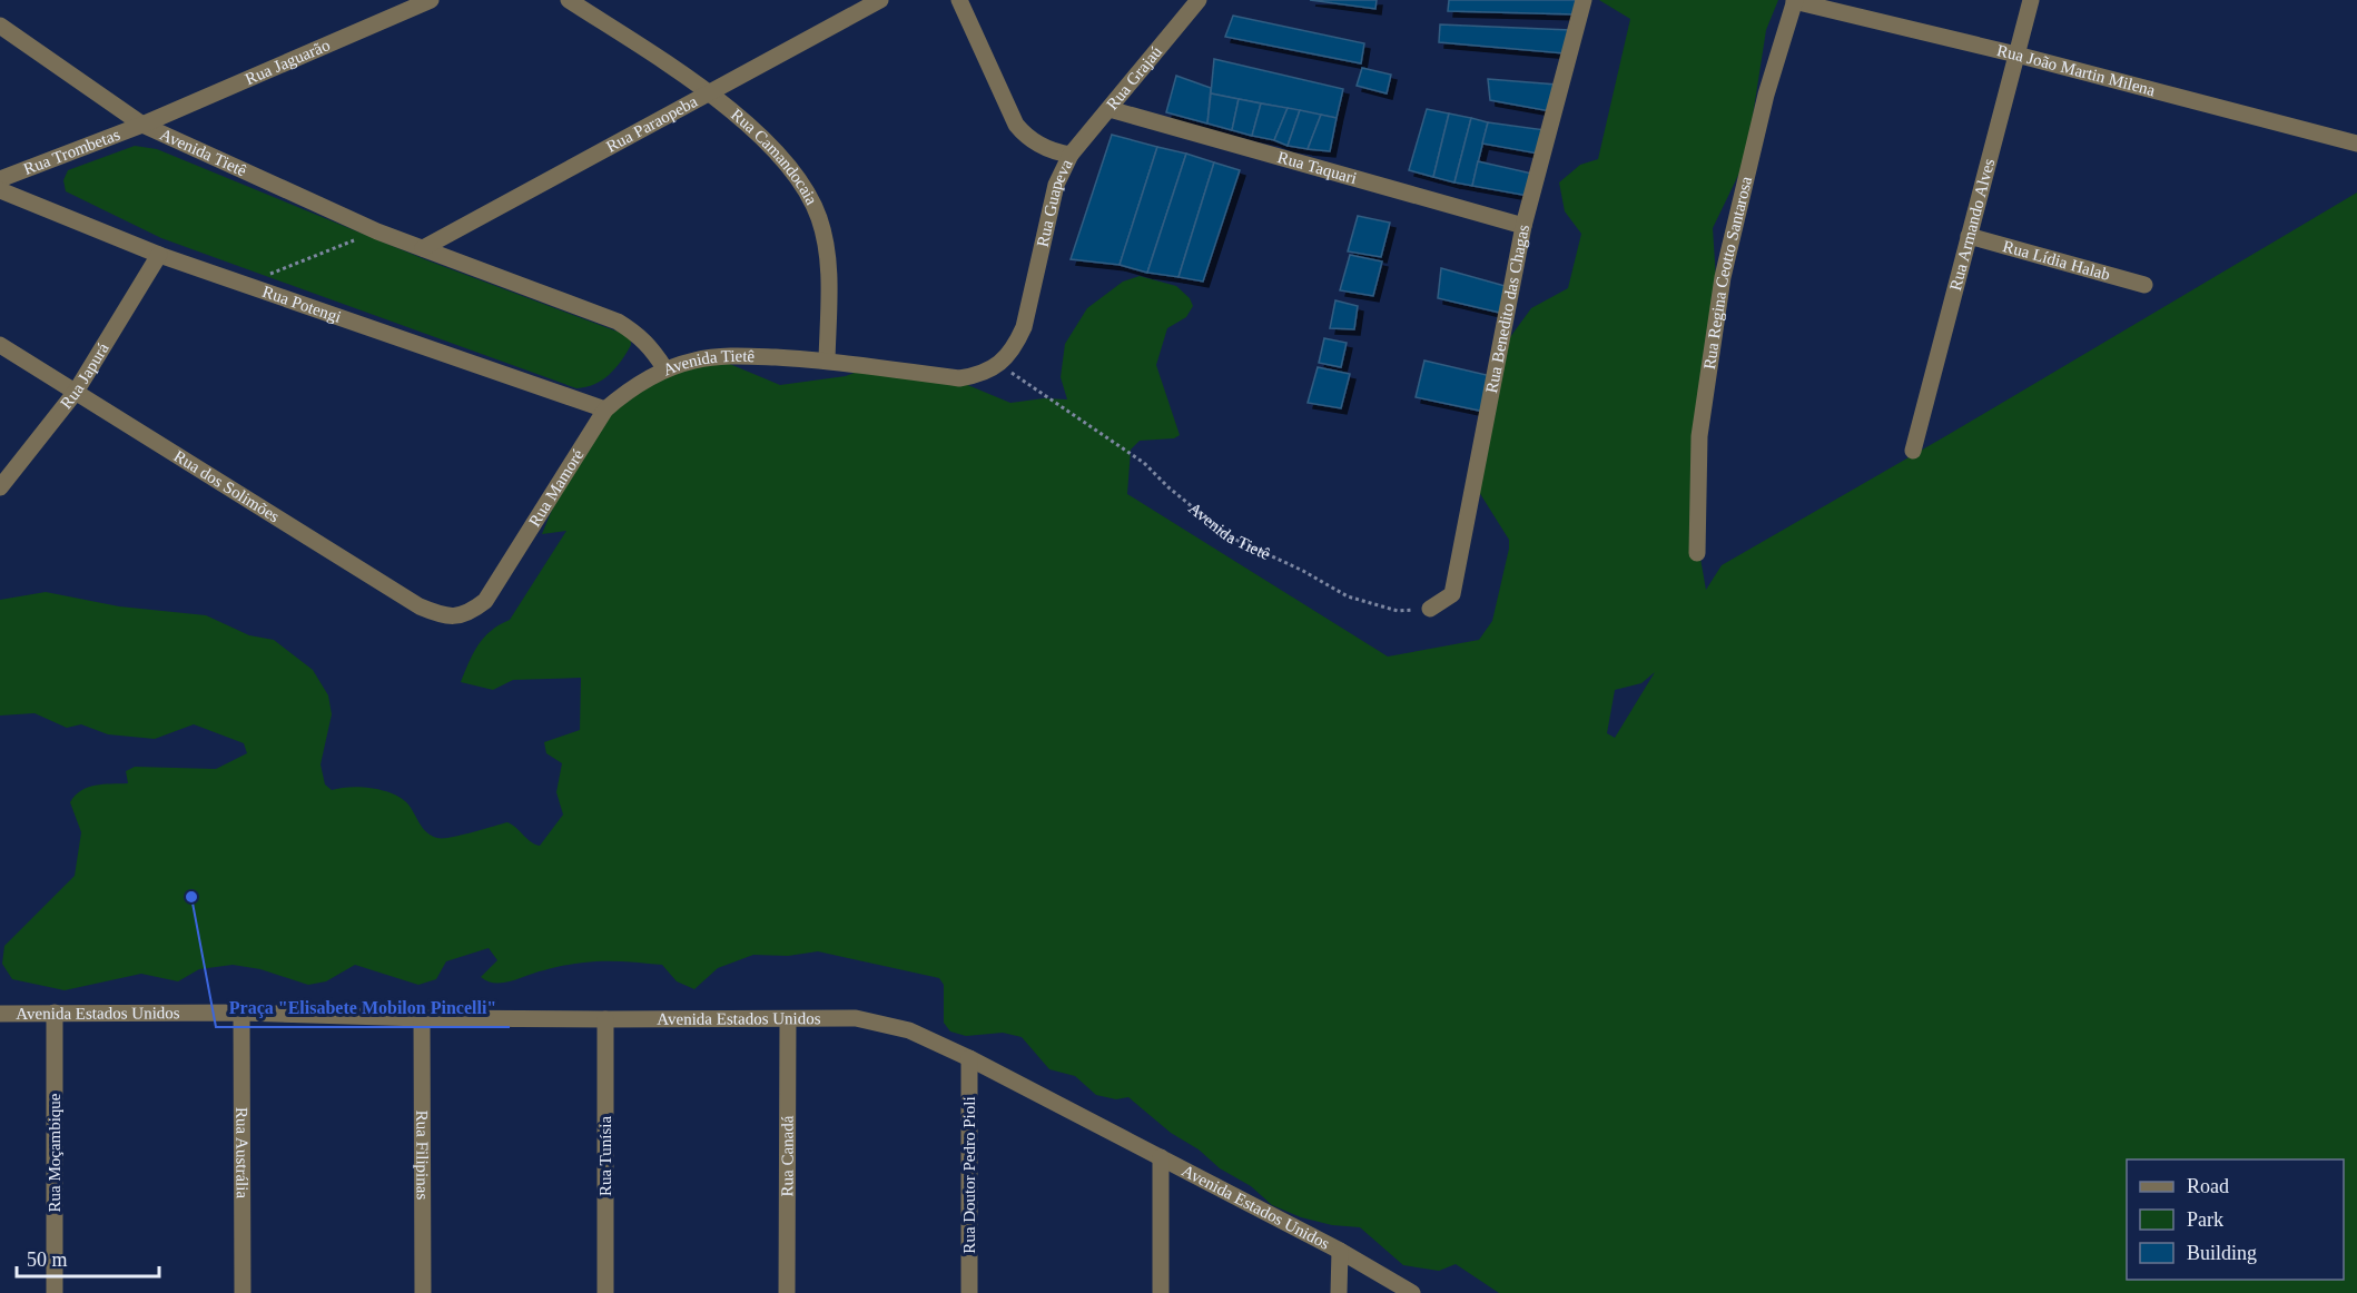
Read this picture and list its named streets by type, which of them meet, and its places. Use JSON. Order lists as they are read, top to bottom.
{
  "streets": {
    "street": [
      "Rua Jaguarão",
      "Rua João Martin Milena",
      "Rua Grajaú",
      "Rua Paraopeba",
      "Avenida Tietê",
      "Rua Trombetas",
      "Rua Camandocaia",
      "Rua Taquari",
      "Rua Guapeva",
      "Rua Armando Alves",
      "Rua Lídia Halab",
      "Rua Regina Ceotto Santarosa",
      "Rua Potengi",
      "Rua Benedito das Chagas",
      "Rua Japurá",
      "Rua dos Solimões",
      "Rua Mamoré",
      "Avenida Estados Unidos",
      "Rua Moçambique",
      "Rua Austrália",
      "Rua Filipinas",
      "Rua Tunísia",
      "Rua Canadá",
      "Rua Doutor Pedro Pioli"
    ]
  },
  "crossings": [
    ["Rua Jaguarão", "Avenida Tietê"],
    ["Rua Jaguarão", "Rua Trombetas"],
    ["Rua João Martin Milena", "Rua Armando Alves"],
    ["Rua João Martin Milena", "Rua Regina Ceotto Santarosa"],
    ["Rua Grajaú", "Rua Taquari"],
    ["Rua Grajaú", "Rua Guapeva"],
    ["Rua Paraopeba", "Avenida Tietê"],
    ["Rua Paraopeba", "Rua Camandocaia"],
    ["Avenida Tietê", "Rua Trombetas"],
    ["Avenida Tietê", "Rua Camandocaia"],
    ["Avenida Tietê", "Rua Guapeva"],
    ["Avenida Tietê", "Rua Benedito das Chagas"],
    ["Avenida Tietê", "Rua Mamoré"],
    ["Rua Taquari", "Rua Benedito das Chagas"],
    ["Rua Armando Alves", "Rua Lídia Halab"],
    ["Rua Potengi", "Rua Japurá"],
    ["Rua Potengi", "Rua Mamoré"],
    ["Rua Japurá", "Rua dos Solimões"],
    ["Rua dos Solimões", "Rua Mamoré"],
    ["Avenida Estados Unidos", "Rua Moçambique"],
    ["Avenida Estados Unidos", "Rua Austrália"],
    ["Avenida Estados Unidos", "Rua Filipinas"],
    ["Avenida Estados Unidos", "Rua Tunísia"],
    ["Avenida Estados Unidos", "Rua Canadá"],
    ["Avenida Estados Unidos", "Rua Doutor Pedro Pioli"]
  ],
  "places": ["Praça \"Elisabete Mobilon Pincelli\""],
  "legend": ["Road", "Park", "Building"],
  "scale_bar": "50 m"
}
